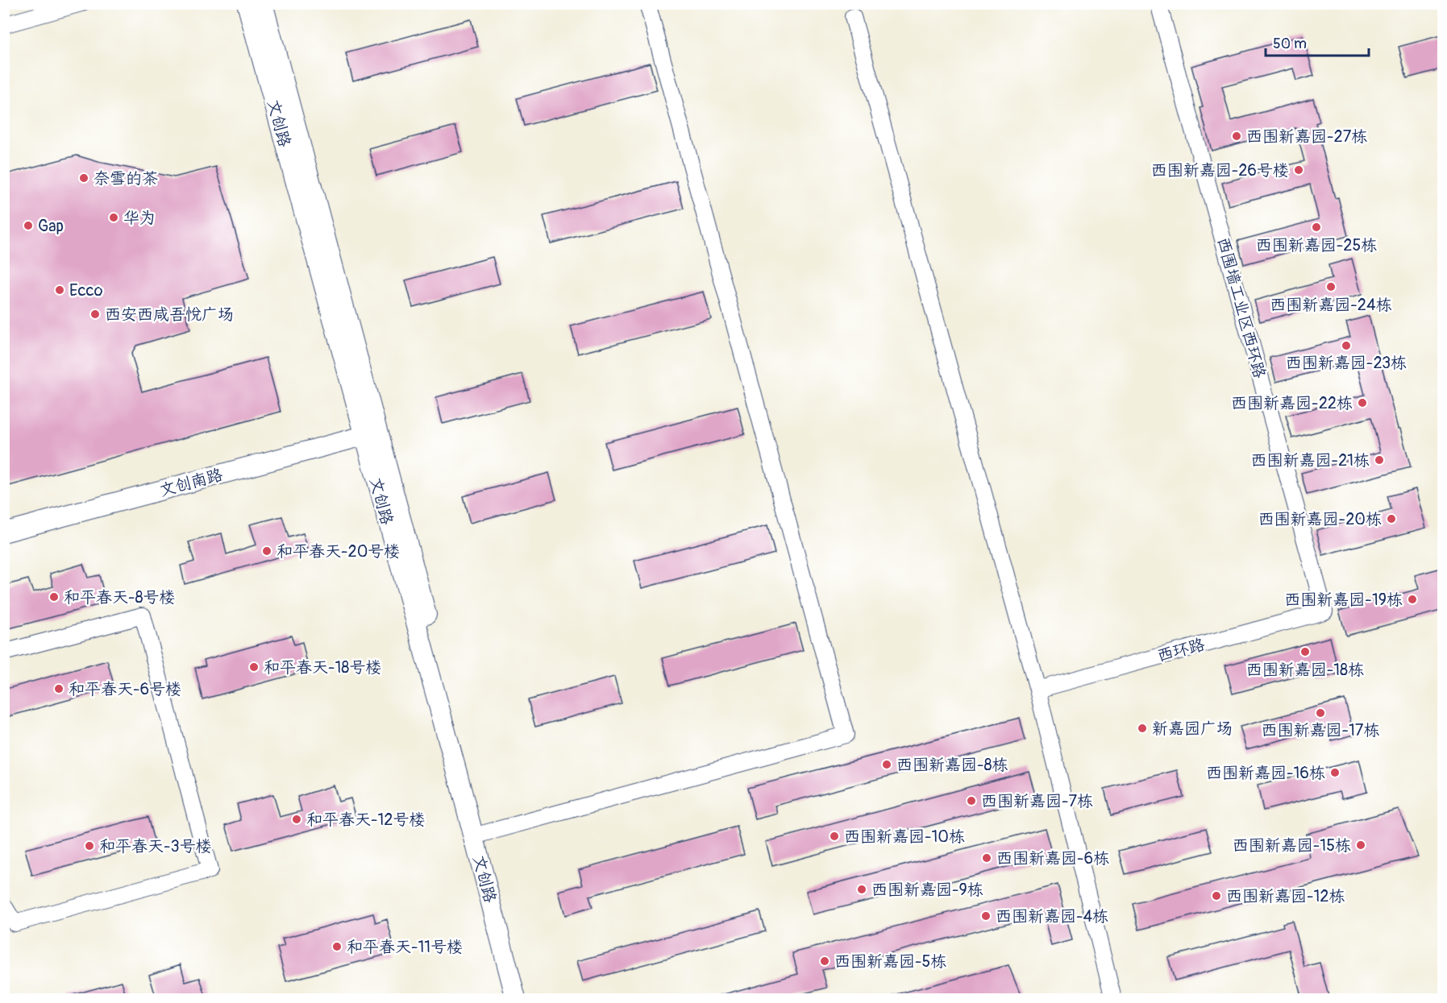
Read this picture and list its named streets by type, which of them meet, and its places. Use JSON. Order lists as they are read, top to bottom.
{
  "streets": {
    "street": [
      "文创路",
      "西围墙工业区西环路",
      "文创南路",
      "西环路"
    ]
  },
  "crossings": [
    ["文创路", "文创南路"],
    ["西围墙工业区西环路", "西环路"]
  ],
  "places": [
    "西围新嘉园-27栋",
    "西围新嘉园-26号楼",
    "奈雪的茶",
    "华为",
    "Gap",
    "西围新嘉园-25栋",
    "西围新嘉园-24栋",
    "Ecco",
    "西安西咸吾悦广场",
    "西围新嘉园-23栋",
    "西围新嘉园-22栋",
    "西围新嘉园-21栋",
    "西围新嘉园-20栋",
    "和平春天-20号楼",
    "和平春天-8号楼",
    "西围新嘉园-19栋",
    "西围新嘉园-18栋",
    "和平春天-18号楼",
    "和平春天-6号楼",
    "西围新嘉园-17栋",
    "新嘉园广场",
    "西围新嘉园-8栋",
    "西围新嘉园-16栋",
    "西围新嘉园-7栋",
    "和平春天-12号楼",
    "西围新嘉园-10栋",
    "西围新嘉园-15栋",
    "和平春天-3号楼",
    "西围新嘉园-6栋",
    "西围新嘉园-9栋",
    "西围新嘉园-12栋",
    "西围新嘉园-4栋",
    "和平春天-11号楼",
    "西围新嘉园-5栋"
  ],
  "scale_bar": "50 m"
}
